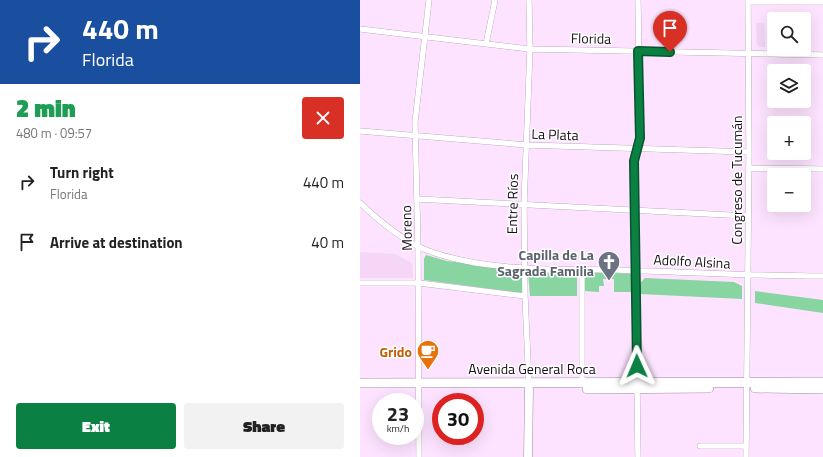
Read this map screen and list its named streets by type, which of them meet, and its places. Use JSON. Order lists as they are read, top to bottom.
{
  "streets": {
    "main road": ["Avenida General Roca"],
    "street": [
      "Florida",
      "La Plata",
      "Congreso de Tucumán",
      "Entre Ríos",
      "Moreno",
      "Adolfo Alsina"
    ]
  },
  "crossings": [
    ["Florida", "Congreso de Tucumán"],
    ["Florida", "Entre Ríos"],
    ["Florida", "Moreno"],
    ["La Plata", "Congreso de Tucumán"],
    ["La Plata", "Entre Ríos"],
    ["La Plata", "Moreno"],
    ["Congreso de Tucumán", "Adolfo Alsina"],
    ["Congreso de Tucumán", "Avenida General Roca"],
    ["Entre Ríos", "Adolfo Alsina"],
    ["Entre Ríos", "Avenida General Roca"],
    ["Moreno", "Adolfo Alsina"],
    ["Moreno", "Avenida General Roca"]
  ],
  "places": {
    "church": ["Capilla de La Sagrada Familia"],
    "cafe": ["Grido"]
  },
  "page": {
    "turn": ["440 m", "Florida"],
    "map_buttons": ["+", "−"],
    "heading": ["2 min", "480 m · 09:57"],
    "list": [
      {
        "name": "Turn right",
        "note": "Florida",
        "value": "440 m"
      },
      {
        "name": "Arrive at destination",
        "value": "40 m"
      }
    ],
    "speed": "23 km/h",
    "limit": "30",
    "buttons": ["Exit", "Share"]
  }
}
